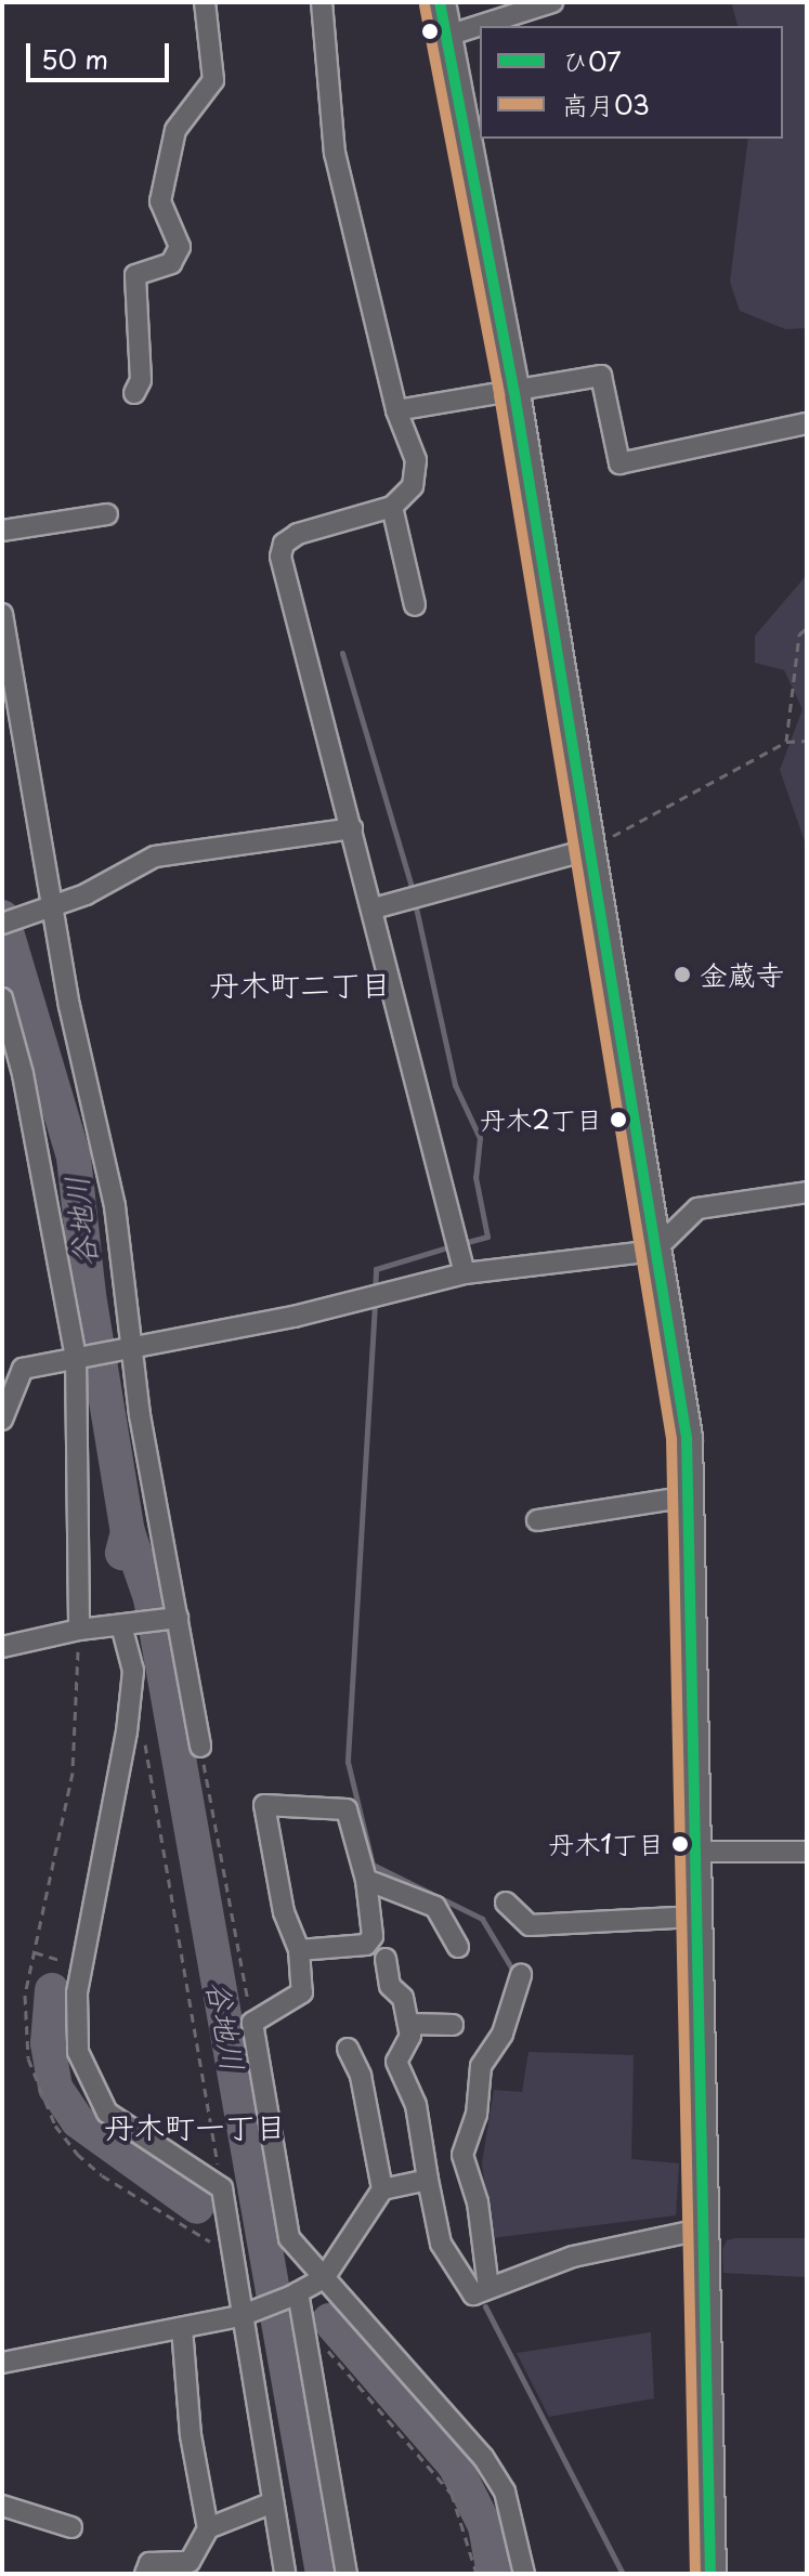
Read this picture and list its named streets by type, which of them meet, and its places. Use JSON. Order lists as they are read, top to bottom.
{
  "districts": ["丹木町二丁目", "丹木町一丁目"],
  "water": ["谷地川"],
  "places": ["金蔵寺", "丹木2丁目", "丹木1丁目"],
  "lines": ["transit line ひ07", "transit line 高月03"],
  "legend": ["ひ07", "高月03"],
  "scale_bar": "50 m"
}
